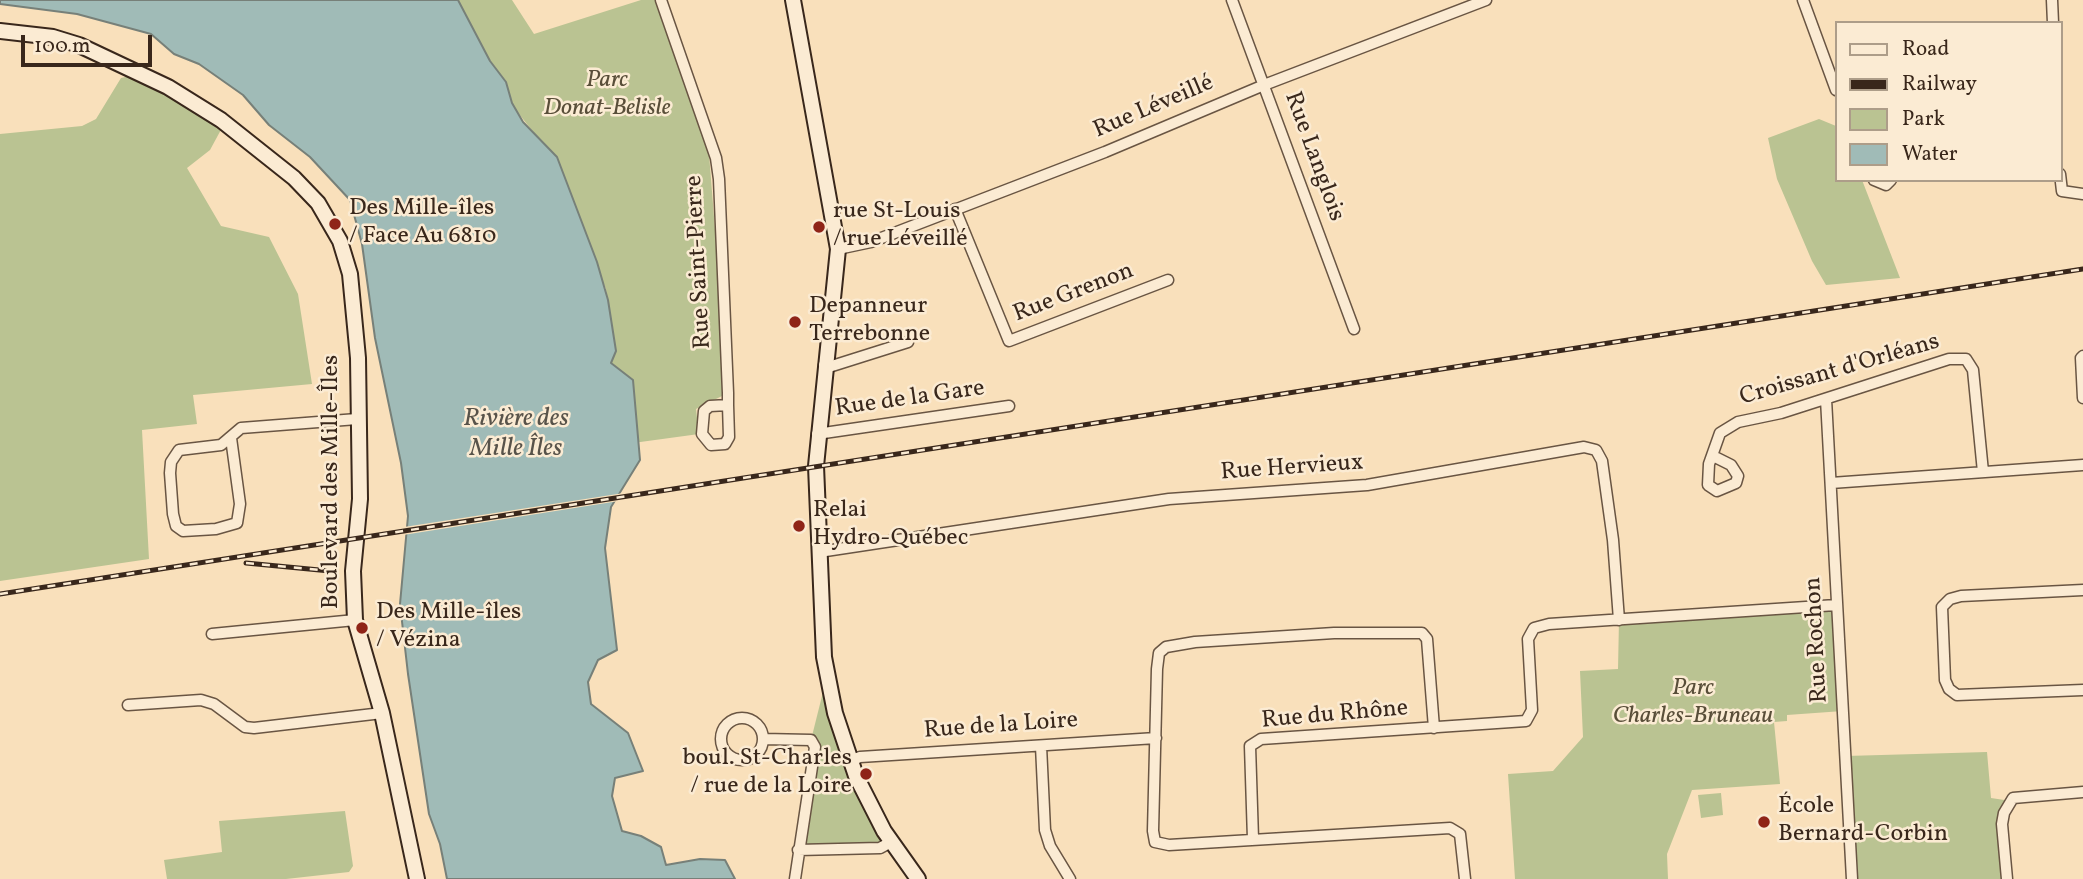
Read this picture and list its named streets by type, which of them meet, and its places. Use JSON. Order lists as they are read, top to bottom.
{
  "streets": {
    "street": [
      "Rue Léveillé",
      "Rue Langlois",
      "Rue Saint-Pierre",
      "Rue Grenon",
      "Croissant d'Orléans",
      "Rue de la Gare",
      "Rue Hervieux",
      "Boulevard des Mille-Îles",
      "Rue Rochon",
      "Rue du Rhône",
      "Rue de la Loire"
    ]
  },
  "crossings": [
    ["Rue Léveillé", "Rue Langlois"],
    ["Rue Léveillé", "Rue Grenon"],
    ["Croissant d'Orléans", "Rue Rochon"]
  ],
  "water": ["Rivière des Mille Îles"],
  "parks": ["Parc Donat-Belisle", "Parc Charles-Bruneau"],
  "places": [
    "Des Mille-îles / Face Au 6810",
    "rue St-Louis / rue Léveillé",
    "Depanneur Terrebonne",
    "Relai Hydro-Québec",
    "Des Mille-îles / Vézina",
    "boul. St-Charles / rue de la Loire",
    "École Bernard-Corbin"
  ],
  "legend": [
    "Road",
    "Railway",
    "Park",
    "Water"
  ],
  "scale_bar": "100 m"
}
